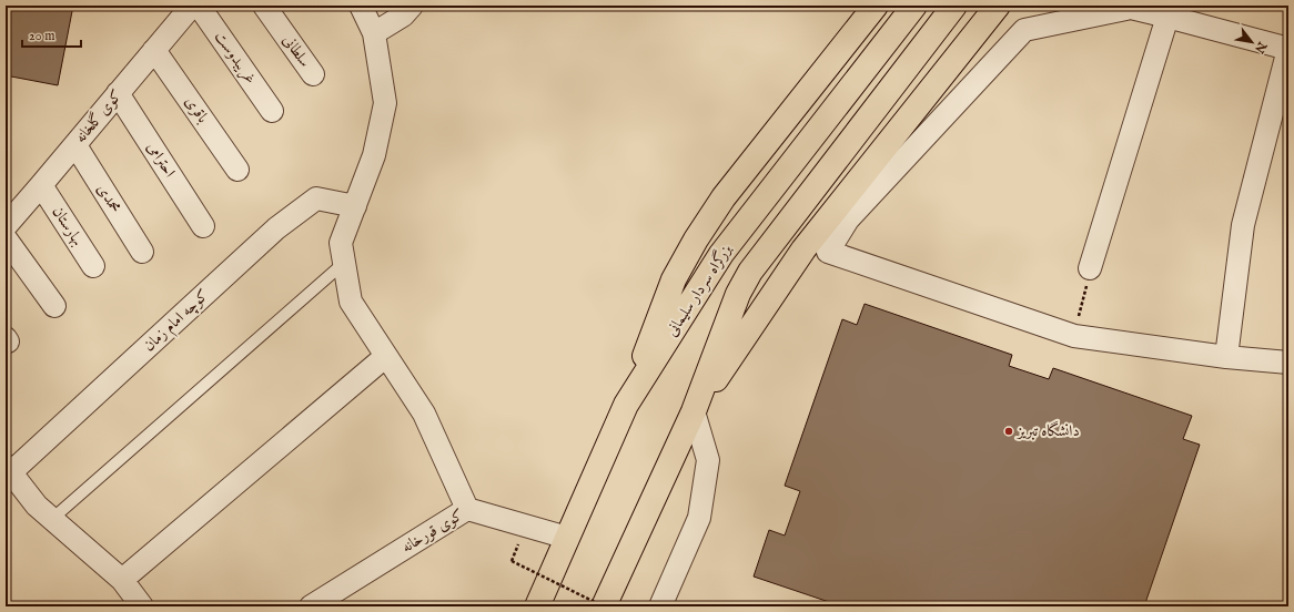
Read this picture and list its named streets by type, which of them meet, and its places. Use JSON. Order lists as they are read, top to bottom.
{
  "streets": {
    "highway": ["بزرگراه سردار سلیمانی"],
    "street": [
      "سلطانی",
      "غریبدوست",
      "باقری",
      "کوی گلخانه",
      "احترامی",
      "محمدی",
      "بهارستان",
      "کوچه امام زمان",
      "کوی قورخانه"
    ]
  },
  "crossings": [
    ["باقری", "کوی گلخانه"],
    ["کوی گلخانه", "احترامی"],
    ["کوی گلخانه", "محمدی"],
    ["کوی گلخانه", "بهارستان"],
    ["بزرگراه سردار سلیمانی", "کوی قورخانه"]
  ],
  "places": ["دانشگاه تبریز"],
  "scale_bar": "20 m",
  "north": "bottom right"
}
